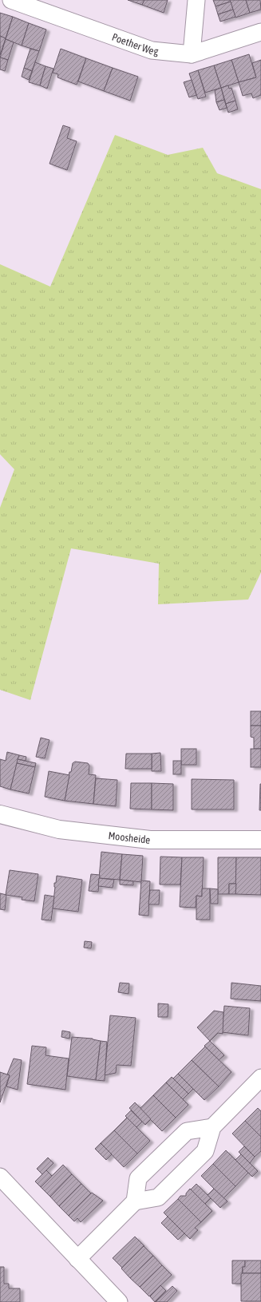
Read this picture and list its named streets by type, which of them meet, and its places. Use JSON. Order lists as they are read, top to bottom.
{
  "streets": {
    "street": ["Poether Weg", "Moosheide"]
  }
}
